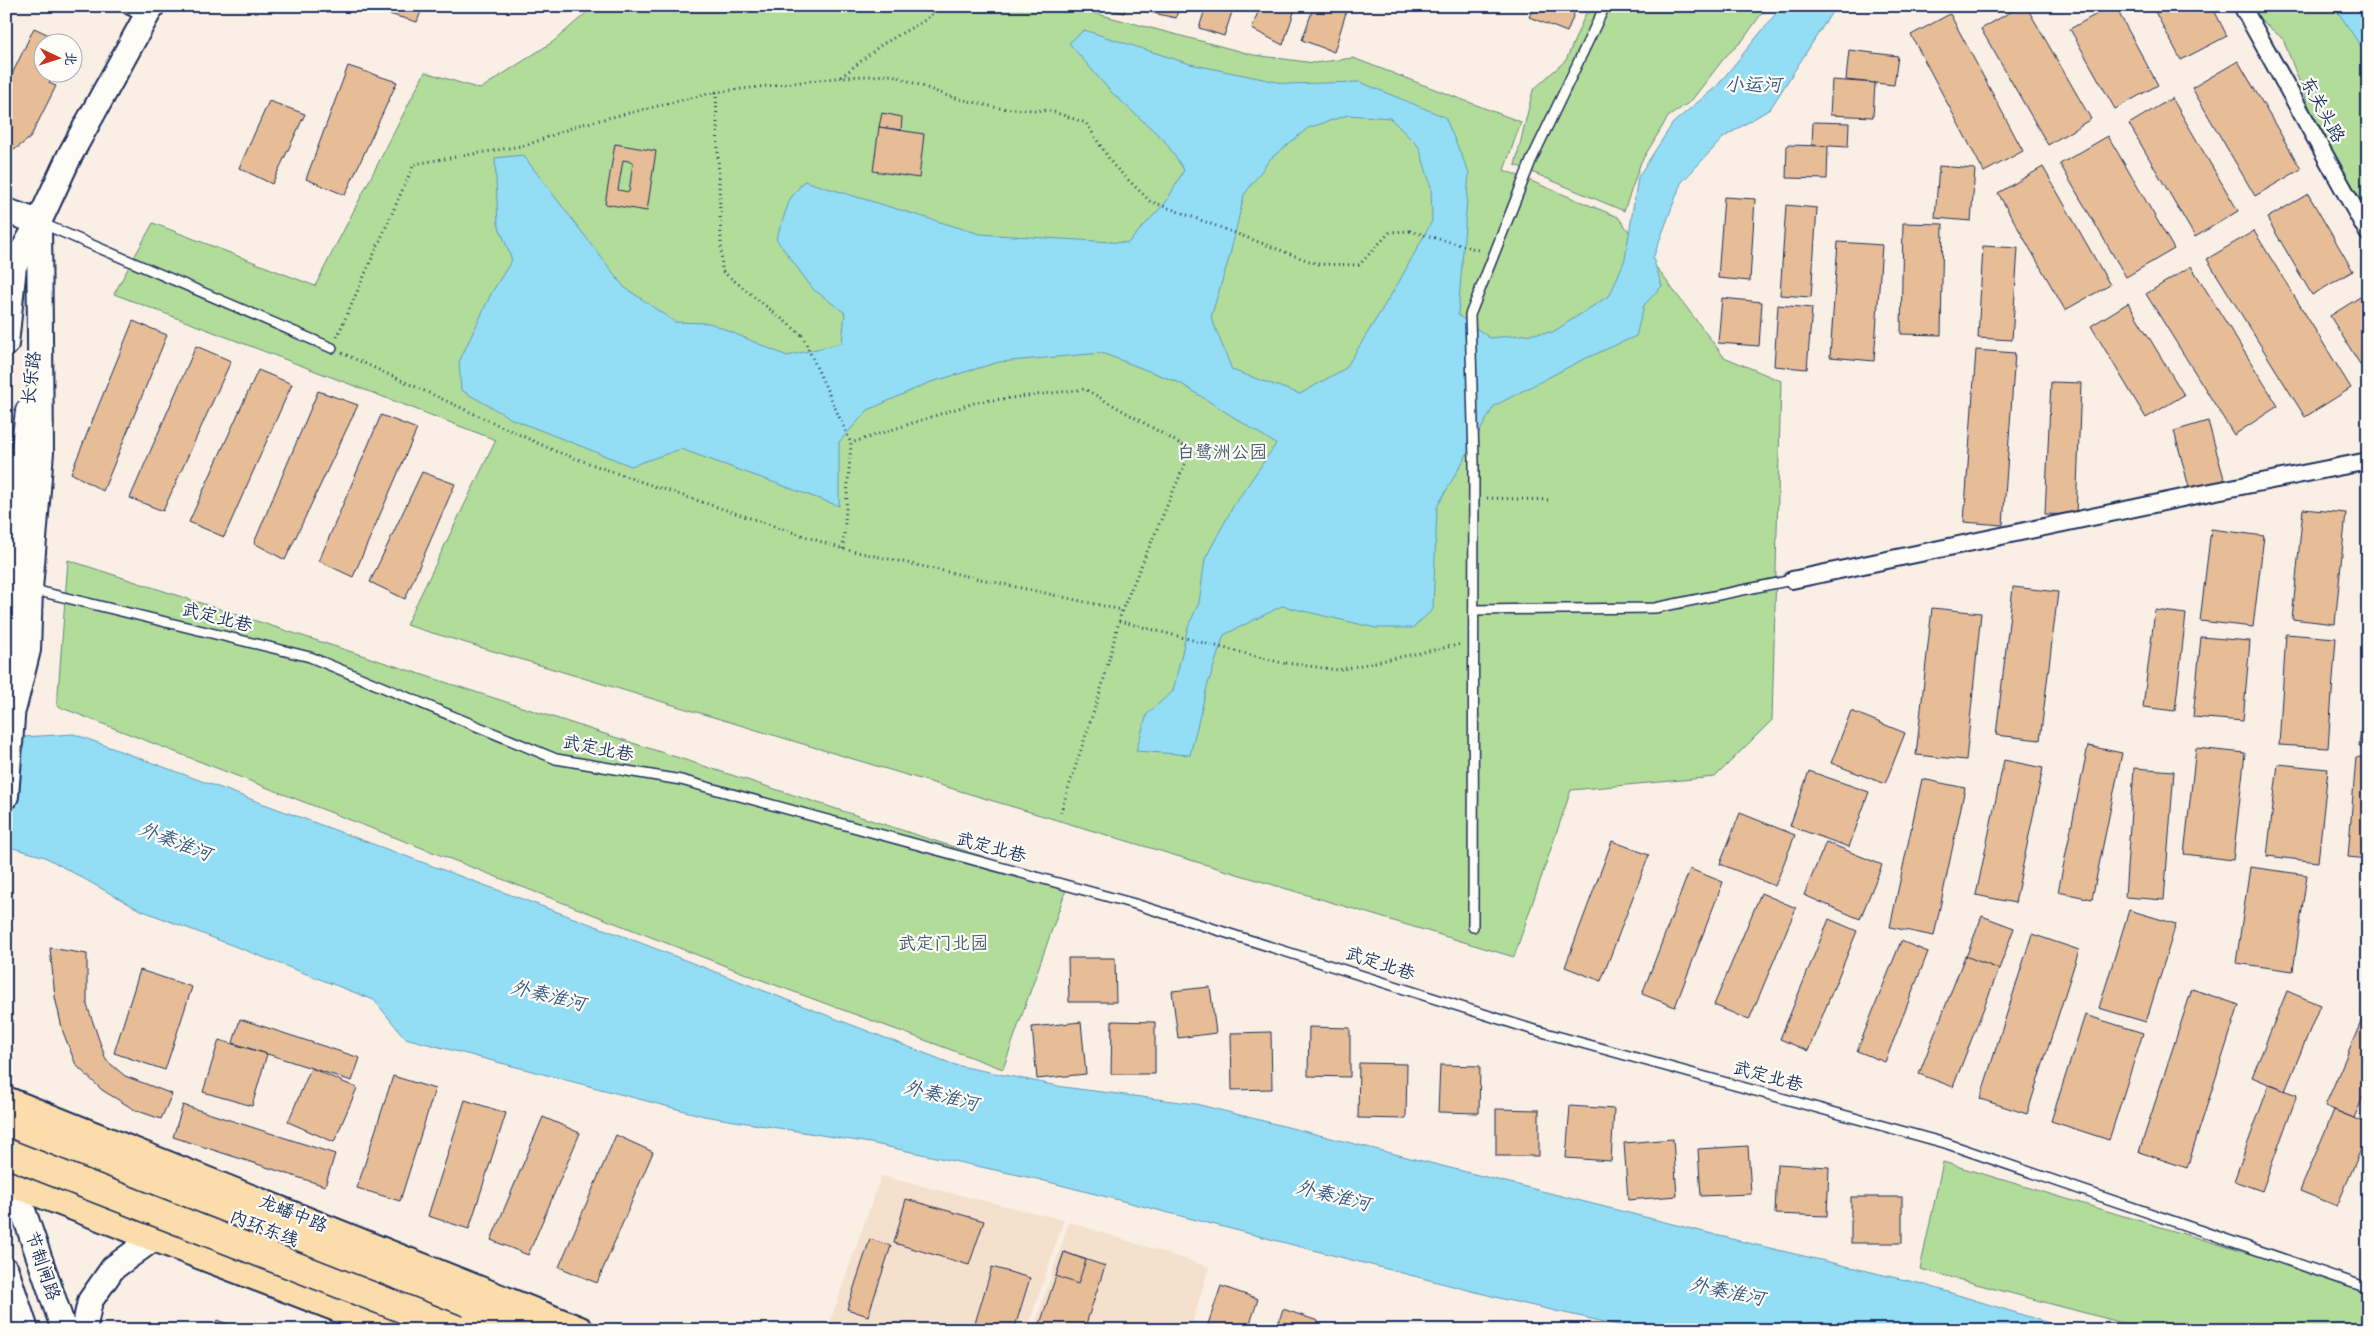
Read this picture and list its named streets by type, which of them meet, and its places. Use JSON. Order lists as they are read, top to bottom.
{
  "streets": {
    "highway": ["内环东线"],
    "main road": ["长乐路", "龙蟠中路", "节制闸路"],
    "street": ["东关头路"],
    "lane": ["武定北巷"]
  },
  "crossings": [
    ["长乐路", "武定北巷"]
  ],
  "water": ["小运河", "外秦淮河"],
  "parks": ["白鹭洲公园", "武定门北园"],
  "north": "right"
}
